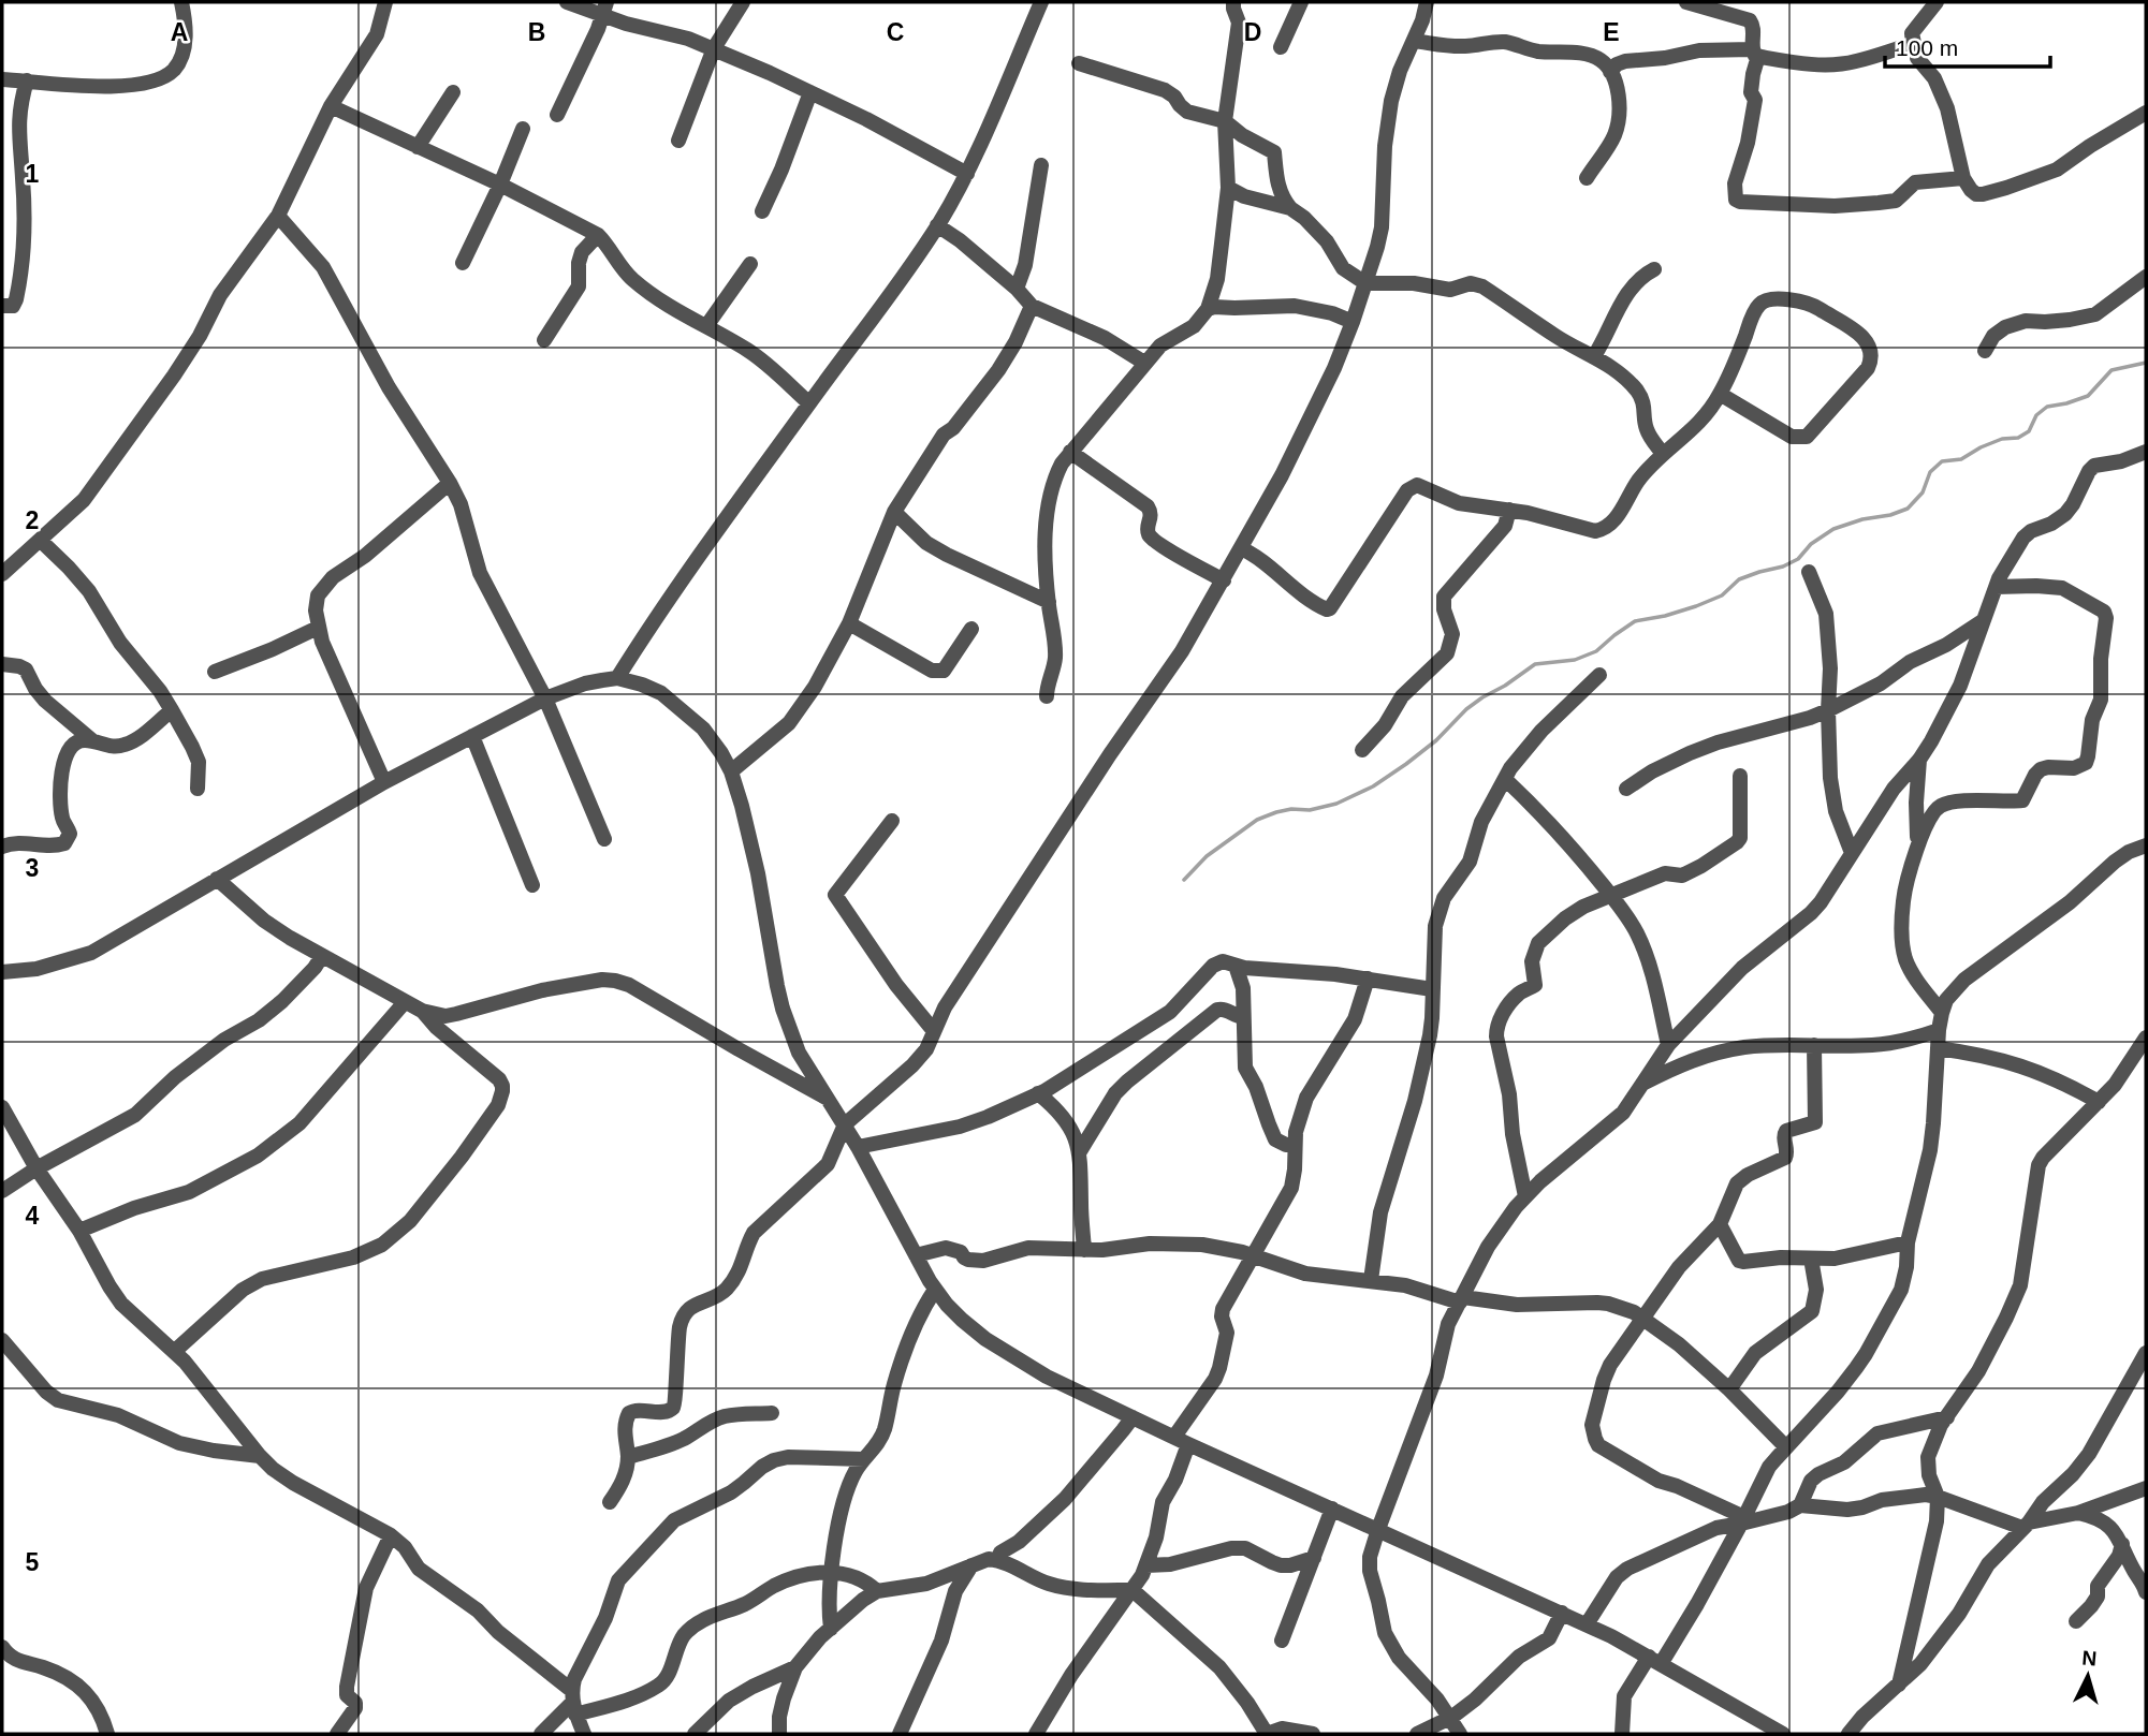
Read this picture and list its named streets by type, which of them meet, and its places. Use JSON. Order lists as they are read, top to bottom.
{
  "scale_bar": "100 m",
  "north": "top",
  "grid": {
    "columns": [
      "A",
      "B",
      "C",
      "D",
      "E"
    ],
    "rows": [
      "1",
      "2",
      "3",
      "4",
      "5"
    ]
  }
}
